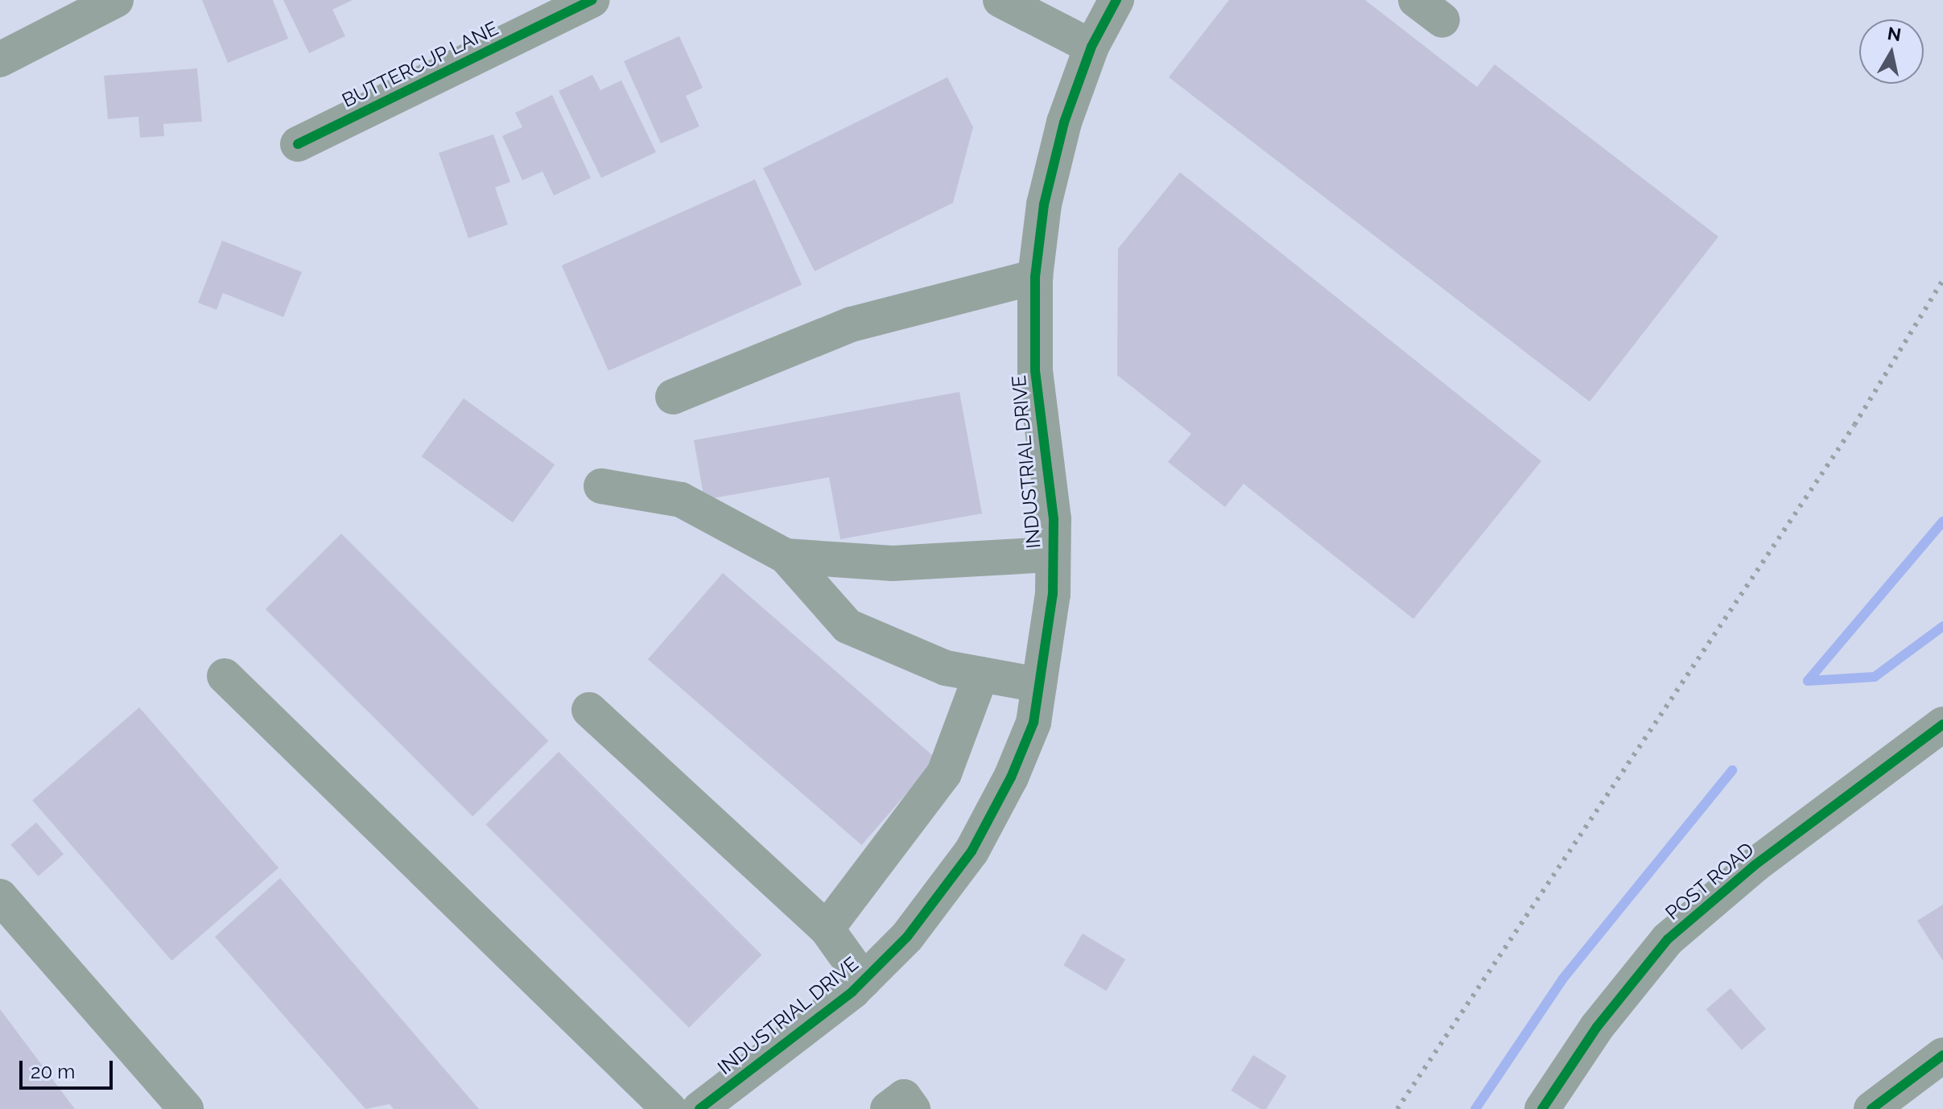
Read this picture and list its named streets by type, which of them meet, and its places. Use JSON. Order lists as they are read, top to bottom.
{
  "streets": {
    "street": ["BUTTERCUP LANE", "INDUSTRIAL DRIVE", "POST ROAD"]
  },
  "scale_bar": "20 m",
  "north": "top"
}
